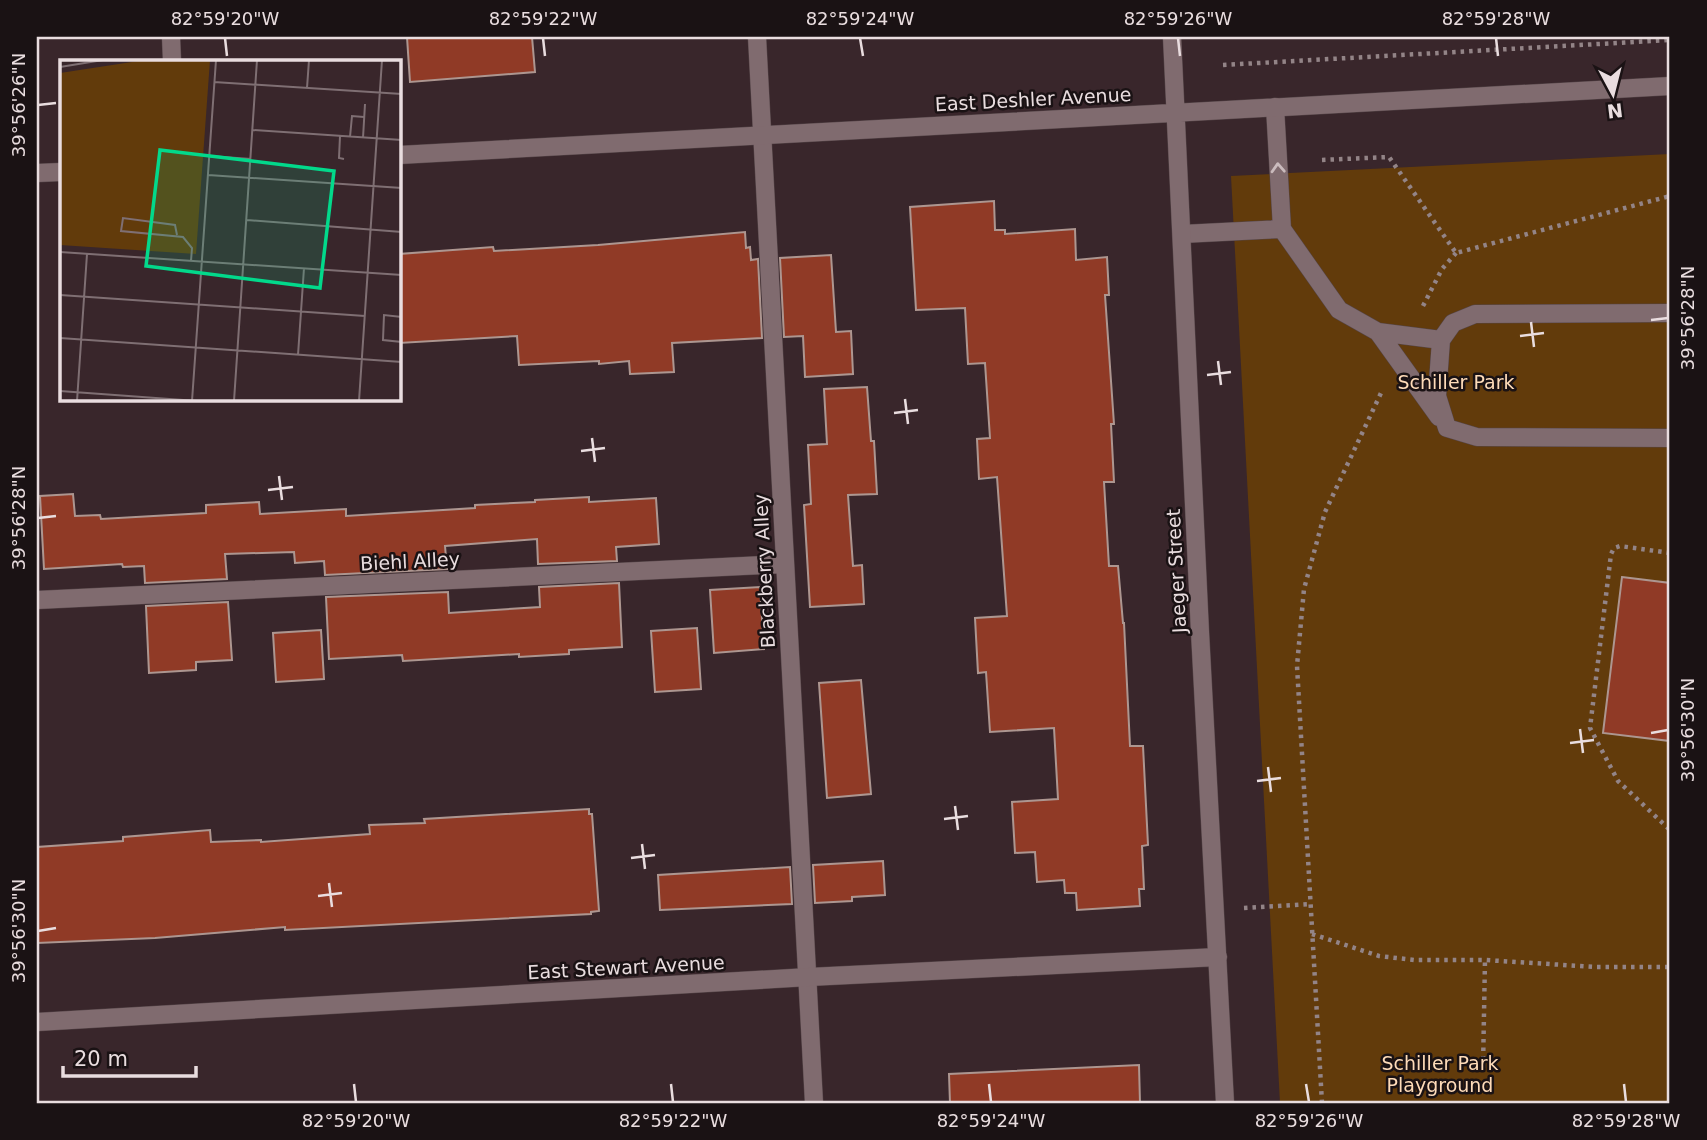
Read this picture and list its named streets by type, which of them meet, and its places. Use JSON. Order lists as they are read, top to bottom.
{
  "streets": {
    "street": [
      "East Deshler Avenue",
      "Biehl Alley",
      "Blackberry Alley",
      "Jaeger Street",
      "East Stewart Avenue"
    ]
  },
  "crossings": [
    ["East Deshler Avenue", "Blackberry Alley"],
    ["East Deshler Avenue", "Jaeger Street"],
    ["Biehl Alley", "Blackberry Alley"],
    ["Blackberry Alley", "East Stewart Avenue"],
    ["Jaeger Street", "East Stewart Avenue"]
  ],
  "parks": ["Schiller Park", "Schiller Park Playground"],
  "scale_bar": "20 m",
  "north": "bottom",
  "coordinates": [
    "82°59'20\"W",
    "82°59'22\"W",
    "82°59'24\"W",
    "82°59'26\"W",
    "82°59'28\"W",
    "39°56'26\"N",
    "39°56'28\"N",
    "39°56'30\"N"
  ]
}
